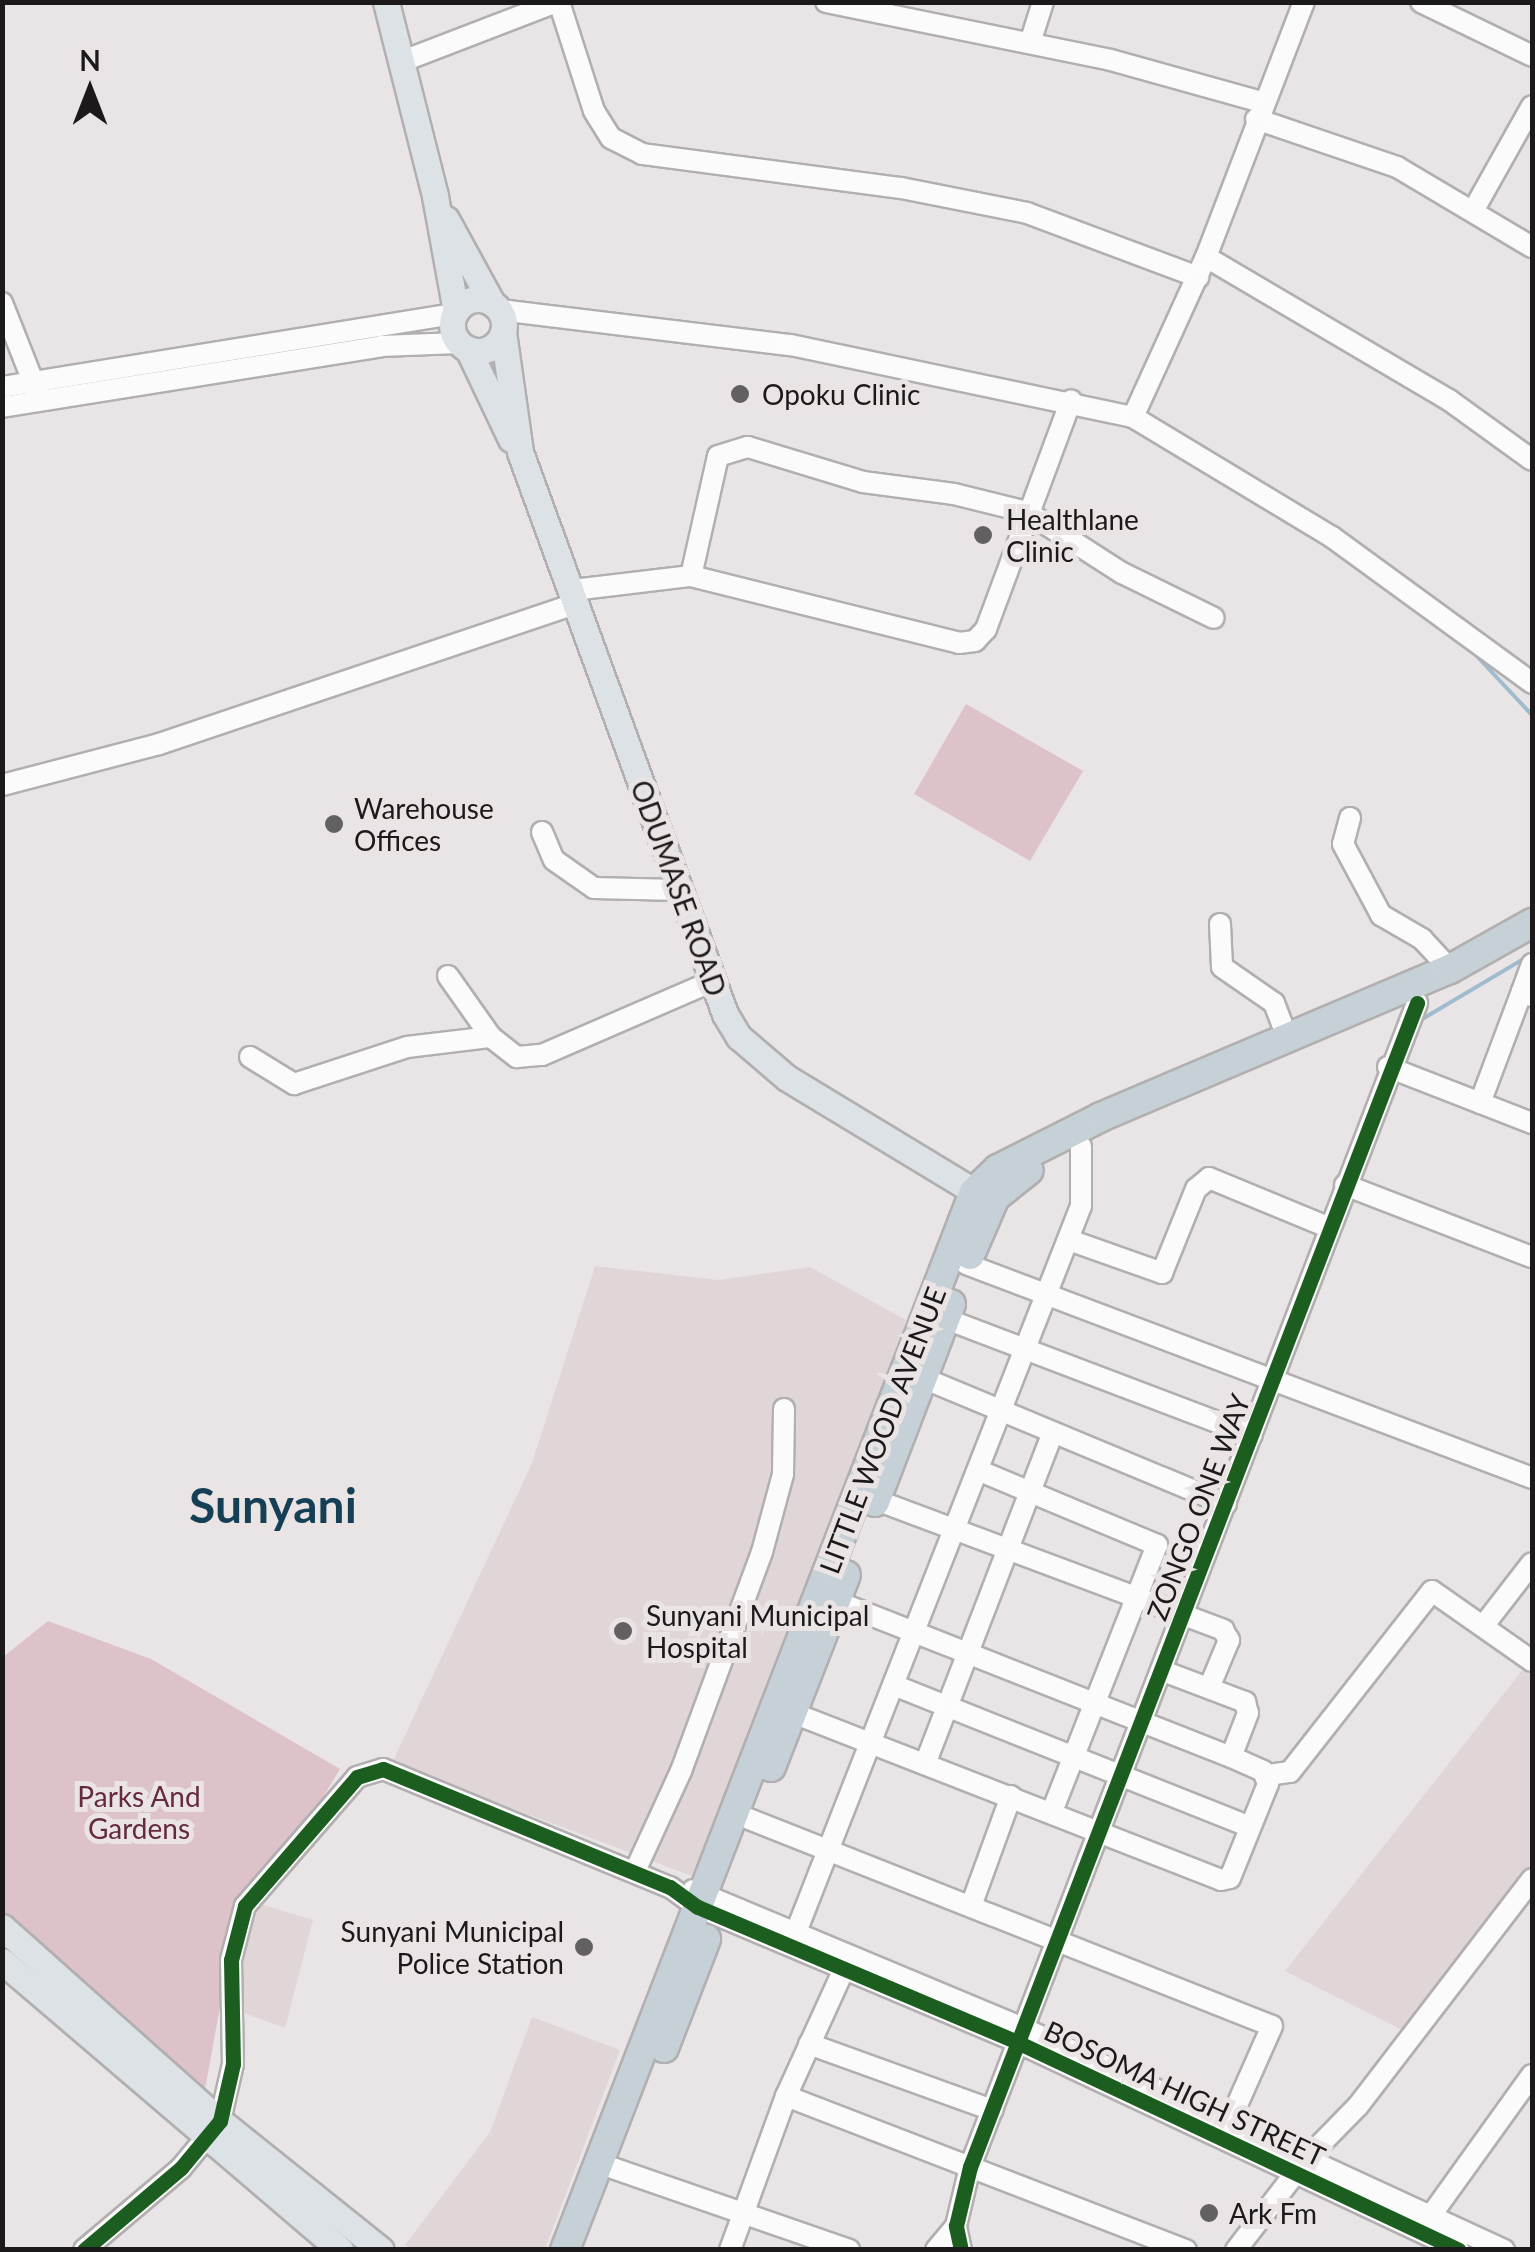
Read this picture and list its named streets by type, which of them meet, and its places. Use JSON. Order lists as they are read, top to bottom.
{
  "streets": {
    "highway": ["LITTLE WOOD AVENUE"],
    "main road": ["ODUMASE ROAD"],
    "street": ["ZONGO ONE WAY", "BOSOMA HIGH STREET"]
  },
  "crossings": [
    ["ODUMASE ROAD", "LITTLE WOOD AVENUE"],
    ["LITTLE WOOD AVENUE", "ZONGO ONE WAY"],
    ["LITTLE WOOD AVENUE", "BOSOMA HIGH STREET"],
    ["ZONGO ONE WAY", "BOSOMA HIGH STREET"]
  ],
  "districts": ["Sunyani"],
  "parks": ["Parks And Gardens"],
  "places": [
    "Opoku Clinic",
    "Healthlane Clinic",
    "Warehouse Offices",
    "Sunyani Municipal Hospital",
    "Sunyani Municipal Police Station",
    "Ark Fm"
  ],
  "north": "top"
}
